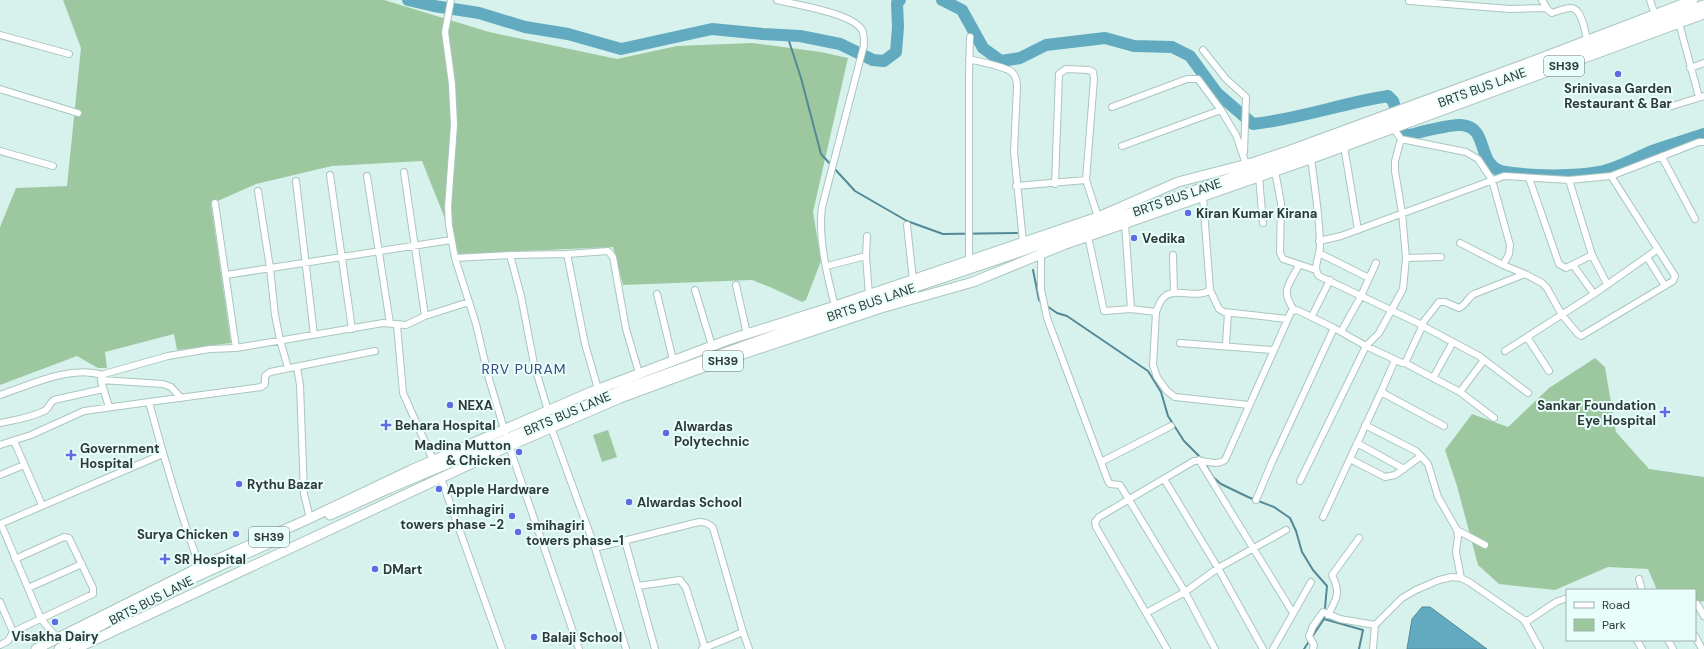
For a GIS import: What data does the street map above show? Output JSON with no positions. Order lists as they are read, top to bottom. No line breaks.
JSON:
{"streets":{"main road":["SH39","BRTS BUS LANE"]},"crossings":[["SH39","BRTS BUS LANE"]],"districts":["RRV PURAM"],"places":{"other":["Srinivasa Garden Restaurant & Bar","Kiran Kumar Kirana","Vedika","NEXA","Alwardas Polytechnic","Madina Mutton & Chicken","Rythu Bazar","Apple Hardware","Alwardas School","simhagiri towers phase -2","smihagiri towers phase-1","Surya Chicken","DMart","Visakha Dairy","Balaji School"],"health":["Sankar Foundation Eye Hospital","Behara Hospital","Government Hospital","SR Hospital"]},"legend":["Road","Park"]}
